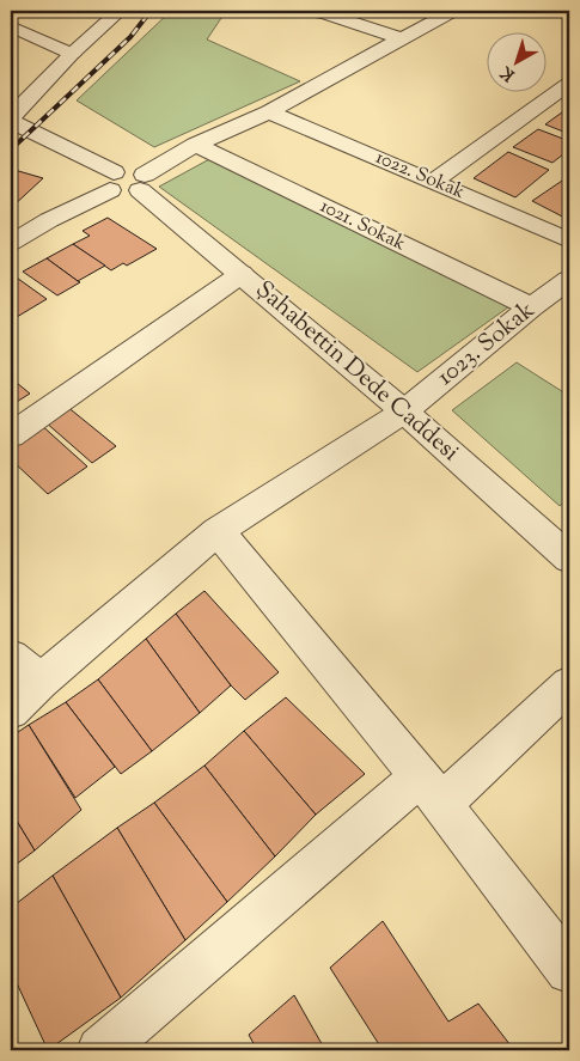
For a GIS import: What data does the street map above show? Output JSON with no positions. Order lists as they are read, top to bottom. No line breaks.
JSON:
{"streets":{"street":["1022. Sokak","1021. Sokak","1023. Sokak","Şahabettin Dede Caddesi"]},"crossings":[["1021. Sokak","1023. Sokak"],["1023. Sokak","Şahabettin Dede Caddesi"]],"north":"bottom left"}
